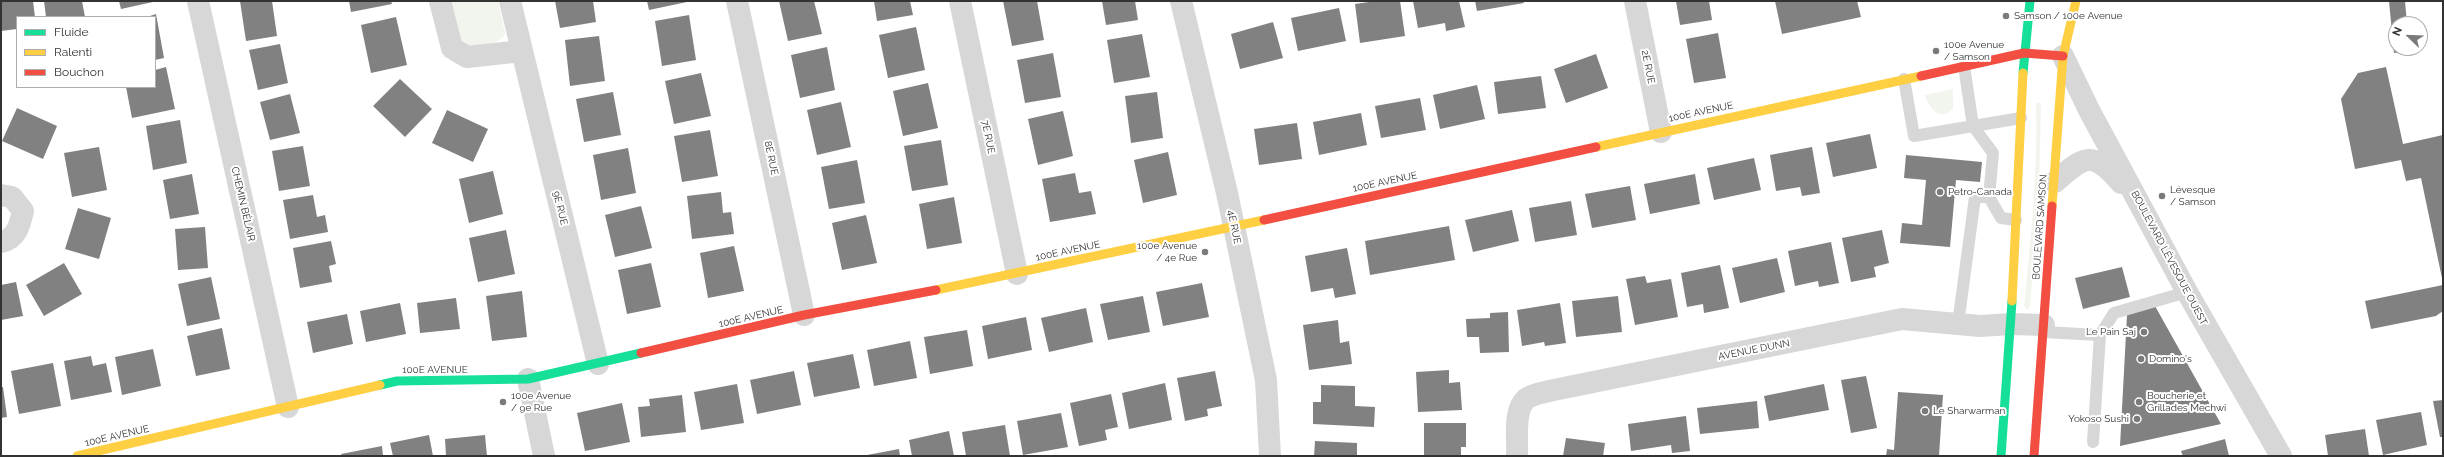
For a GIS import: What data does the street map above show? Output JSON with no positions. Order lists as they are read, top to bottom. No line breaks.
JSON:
{"streets":{"street":["2E RUE","100E AVENUE","7E RUE","8E RUE","CHEMIN BÉLAIR","9E RUE","4E RUE","BOULEVARD SAMSON","BOULEVARD LÉVESQUE OUEST","AVENUE DUNN"]},"crossings":[["2E RUE","100E AVENUE"],["100E AVENUE","7E RUE"],["100E AVENUE","8E RUE"],["100E AVENUE","CHEMIN BÉLAIR"],["100E AVENUE","9E RUE"],["100E AVENUE","4E RUE"],["100E AVENUE","BOULEVARD SAMSON"],["100E AVENUE","BOULEVARD LÉVESQUE OUEST"],["BOULEVARD SAMSON","BOULEVARD LÉVESQUE OUEST"],["BOULEVARD SAMSON","AVENUE DUNN"]],"places":["Samson / 100e Avenue","100e Avenue / Samson","Petro-Canada","Lévesque / Samson","100e Avenue / 4e Rue","Le Pain Saj","Domino's","100e Avenue / 9e Rue","Boucherie et Grillades Mechwi","Le Sharwarman","Yokoso Sushi"],"legend":["Fluide","Ralenti","Bouchon"],"north":"top left"}
